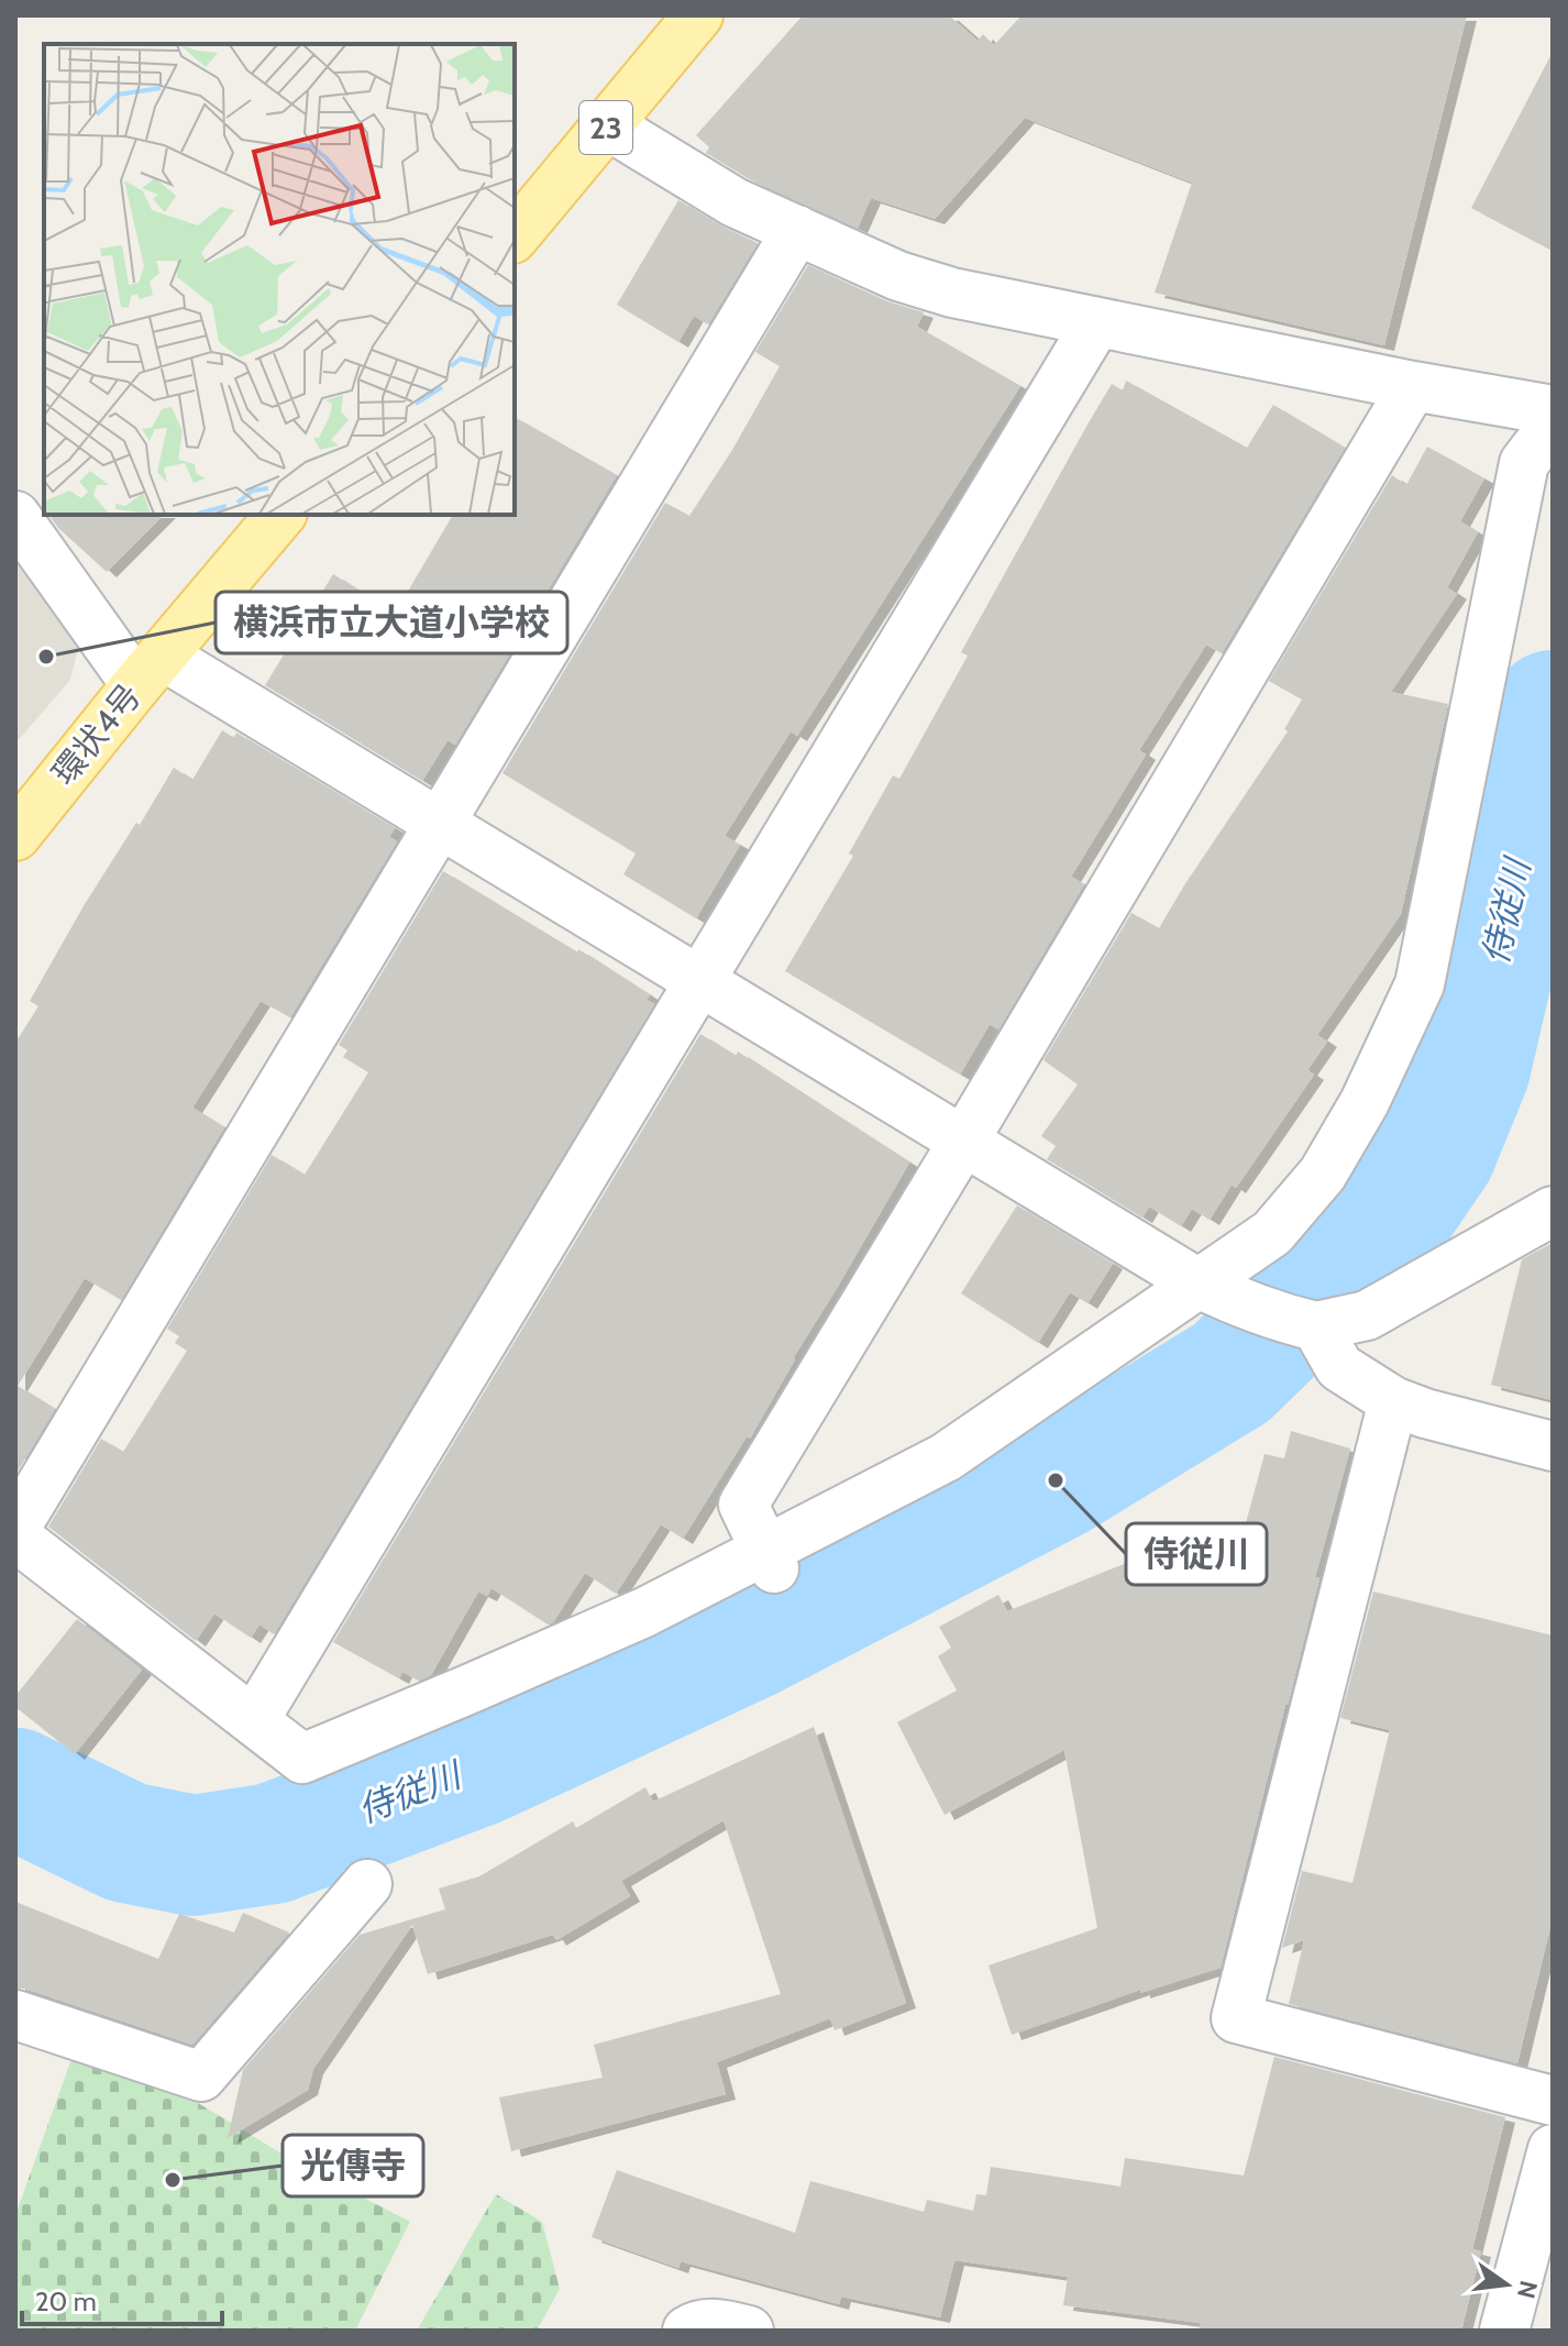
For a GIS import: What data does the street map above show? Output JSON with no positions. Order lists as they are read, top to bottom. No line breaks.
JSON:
{"streets":{"main road":["23","環状4号"]},"water":["侍従川"],"places":["横浜市立大道小学校","侍従川","光傳寺"],"scale_bar":"20 m","north":"right"}
